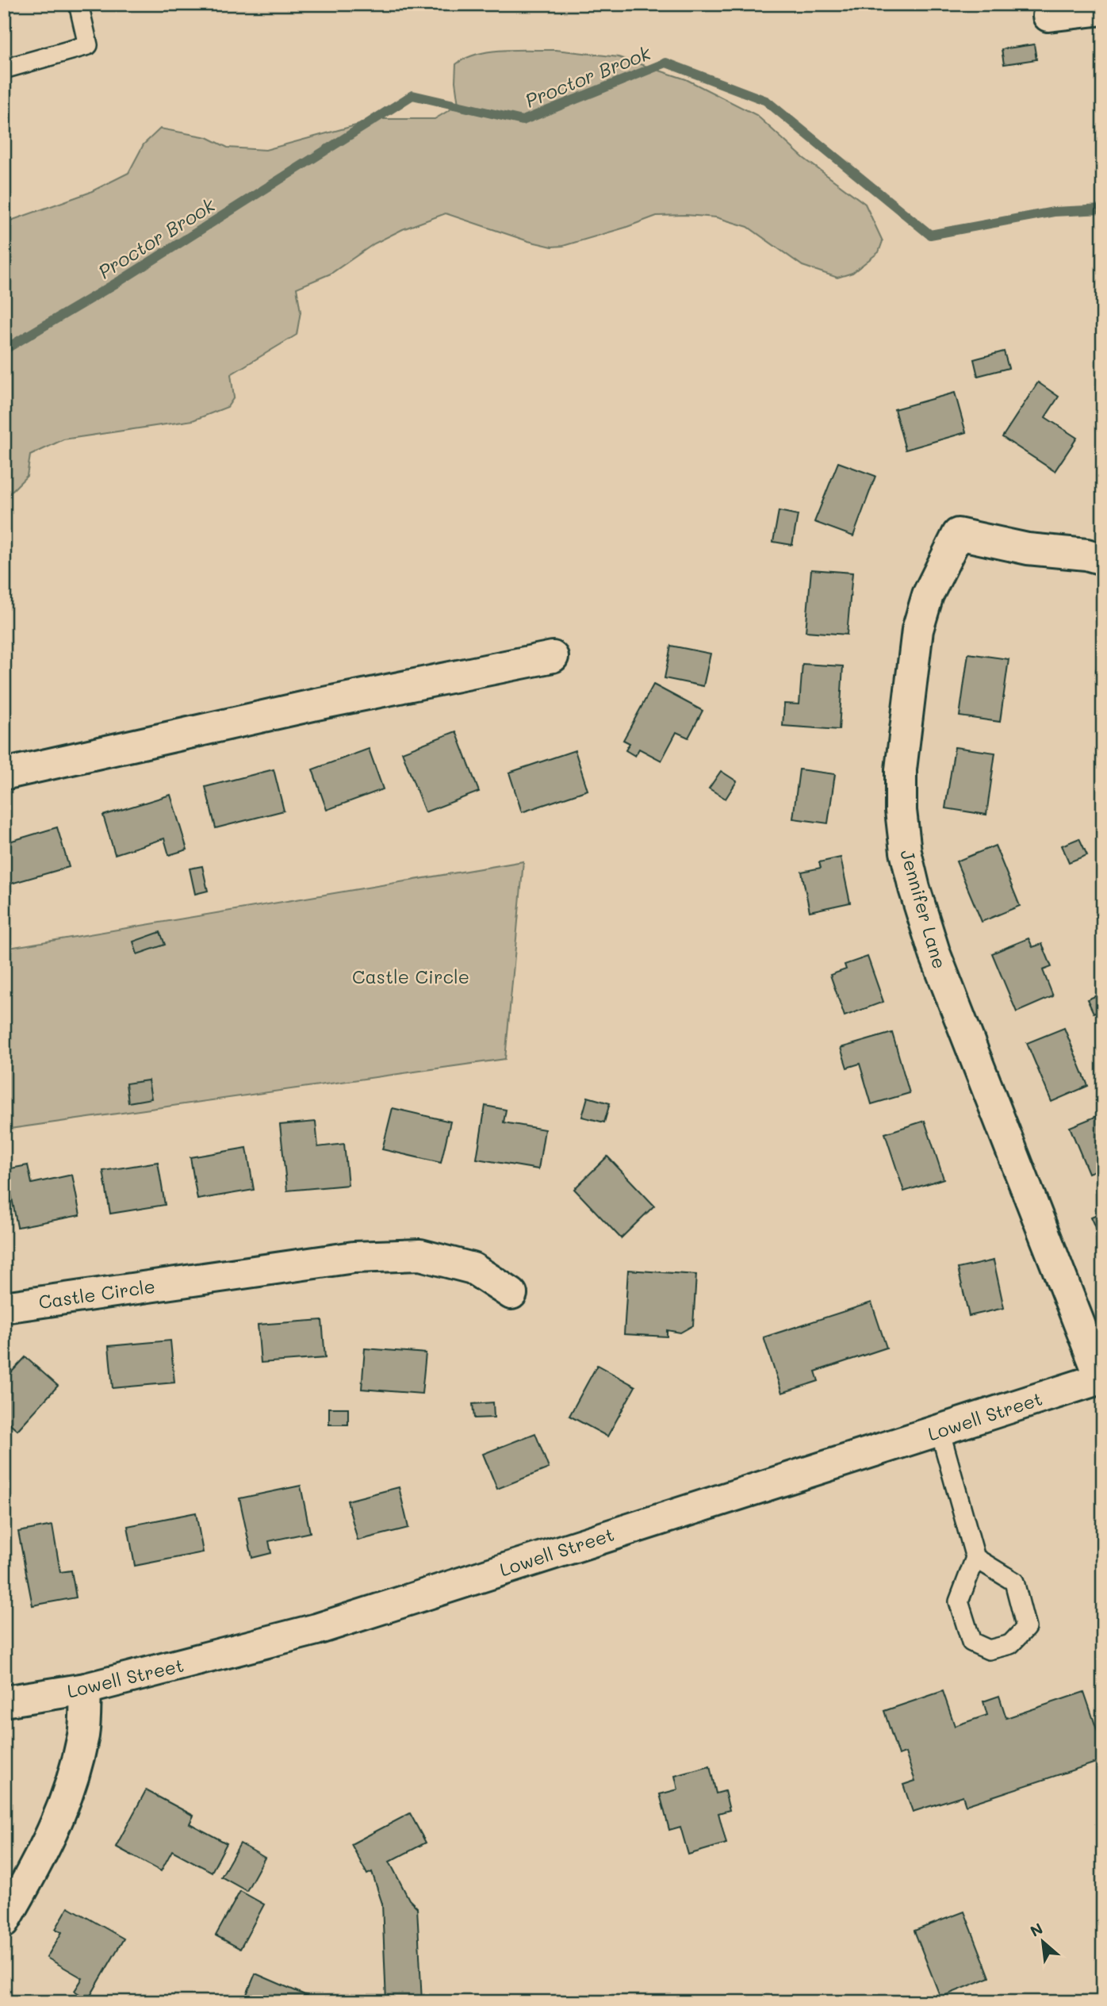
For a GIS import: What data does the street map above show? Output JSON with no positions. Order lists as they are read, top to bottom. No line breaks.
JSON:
{"streets":{"street":["Jennifer Lane","Castle Circle","Lowell Street"]},"crossings":[["Jennifer Lane","Lowell Street"]],"water":["Proctor Brook"],"parks":["Castle Circle"],"north":"top left"}
